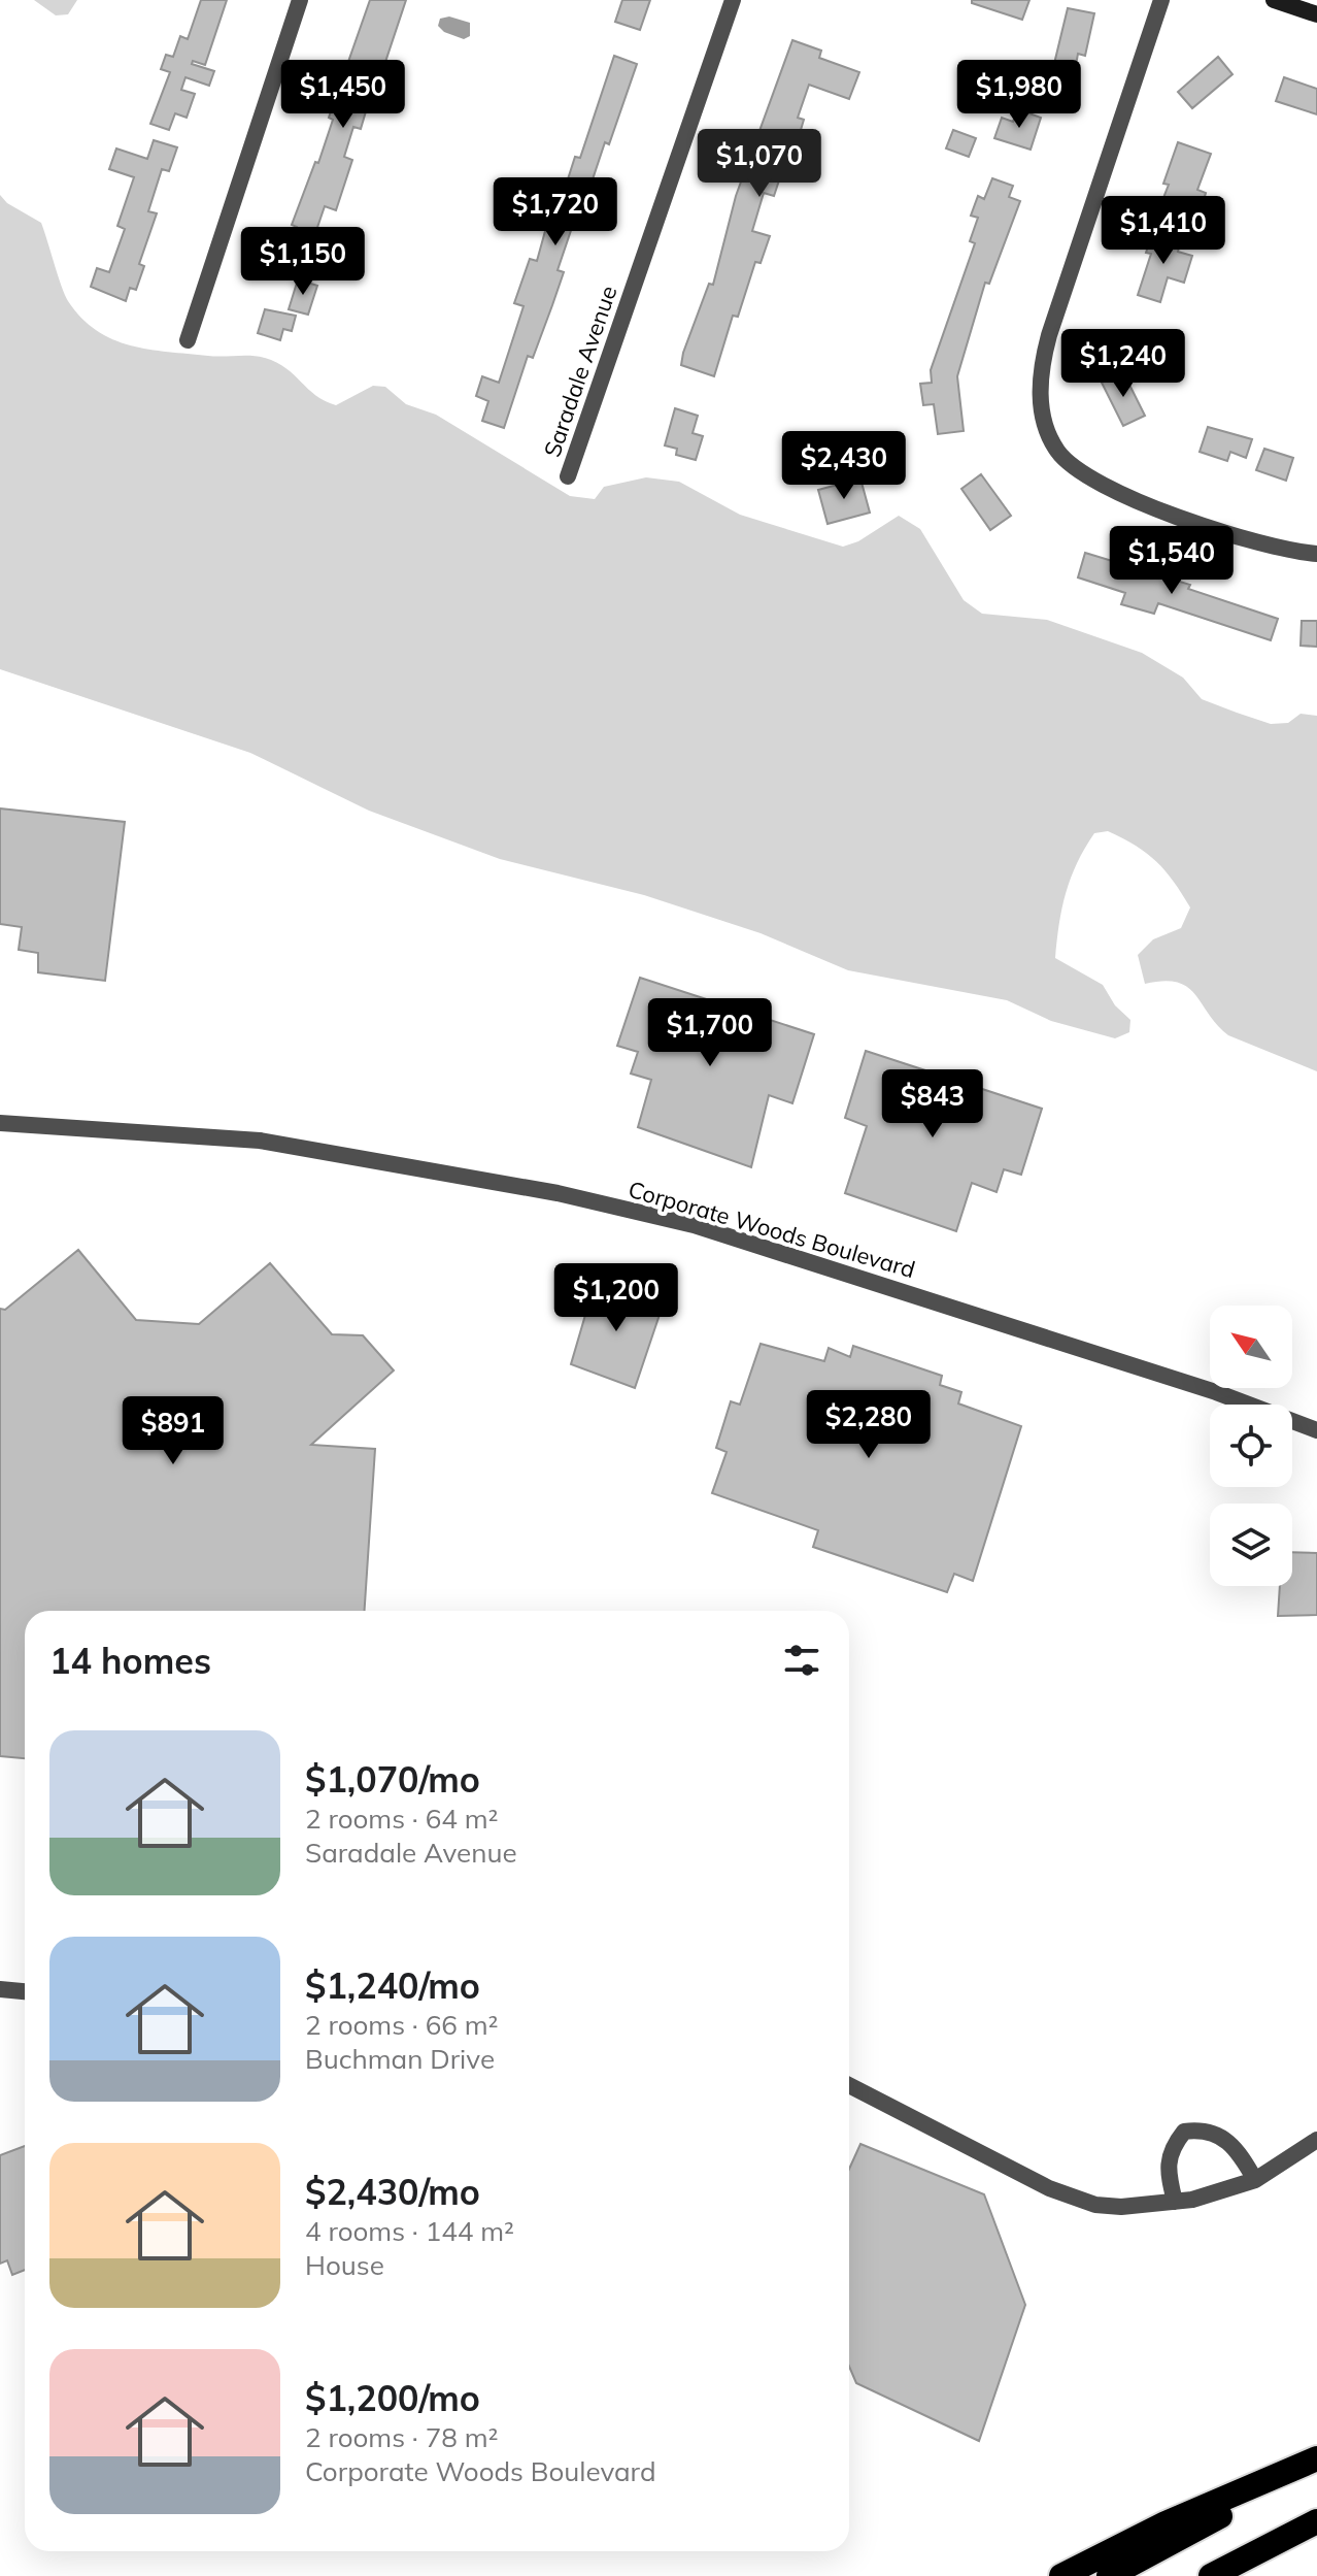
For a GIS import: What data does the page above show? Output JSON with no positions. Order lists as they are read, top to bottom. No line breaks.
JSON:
{"streets":{"street":["Saradale Avenue","Corporate Woods Boulevard"]},"north":"top left","page":{"price":["$1,450","$1,980","$1,070","$1,720","$1,410","$1,150","$1,240","$2,430","$1,540","$1,700","$843","$1,200","$2,280","$891"],"heading":"14 homes","list":[{"name":"$1,070/mo","note":"2 rooms · 64 m² · Saradale Avenue"},{"name":"$1,240/mo","note":"2 rooms · 66 m² · Buchman Drive"},{"name":"$2,430/mo","note":"4 rooms · 144 m² · House"},{"name":"$1,200/mo","note":"2 rooms · 78 m² · Corporate Woods Boulevard"}]}}
